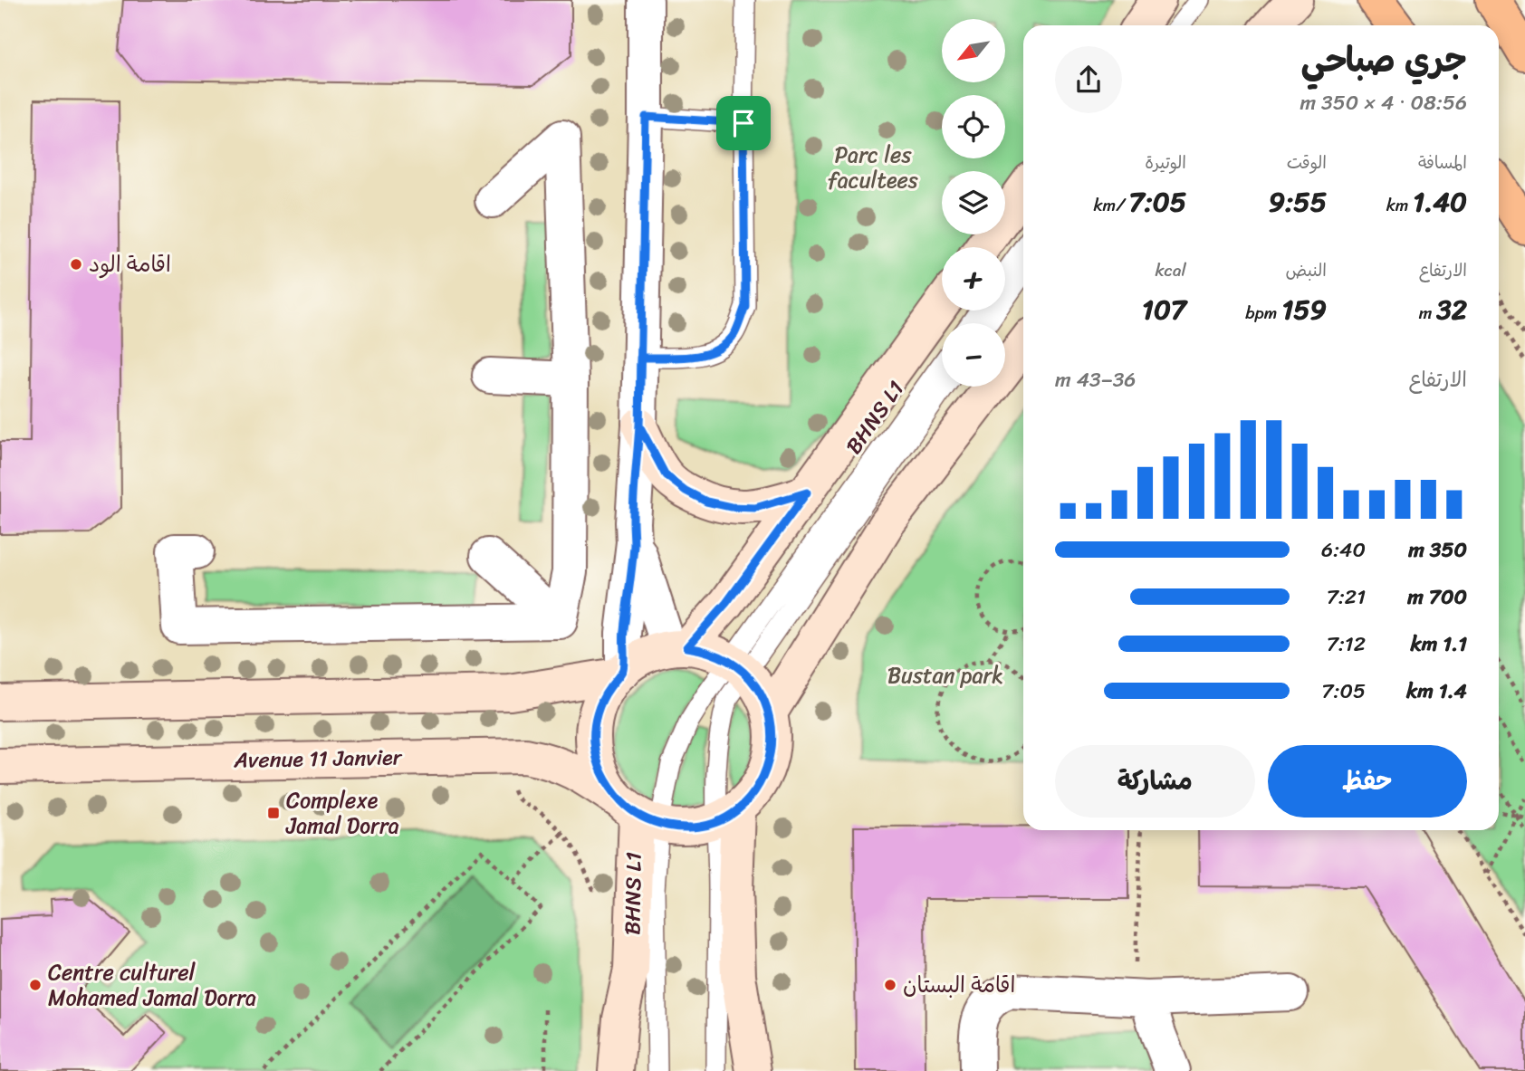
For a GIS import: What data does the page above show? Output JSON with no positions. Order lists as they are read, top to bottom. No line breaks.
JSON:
{"streets":{"main road":["Avenue 11 Janvier"],"lane":["BHNS L1"]},"crossings":[["BHNS L1","Avenue 11 Janvier"]],"parks":["Parc les facultees","Bustan park"],"places":{"other":["اقامة الود","Centre culturel Mohamed Jamal Dorra","اقامة البستان"],"transit":["Complexe Jamal Dorra"]},"north":"bottom left","page":{"map_buttons":["+","−"],"heading":["جري صباحي","08:56 · 4 × 350 m"],"stats":[["المسافة","1.40 km"],["الوقت","9:55"],["الوتيرة","7:05 /km"],["الارتفاع","32 m"],["النبض","159 bpm"],["kcal","107"]],"chart":["الارتفاع","36–43 m"],"list":[{"name":"350 m","note":"6:40"},{"name":"700 m","note":"7:21"},{"name":"1.1 km","note":"7:12"},{"name":"1.4 km","note":"7:05"}],"buttons":["حفظ","مشاركة"]}}
